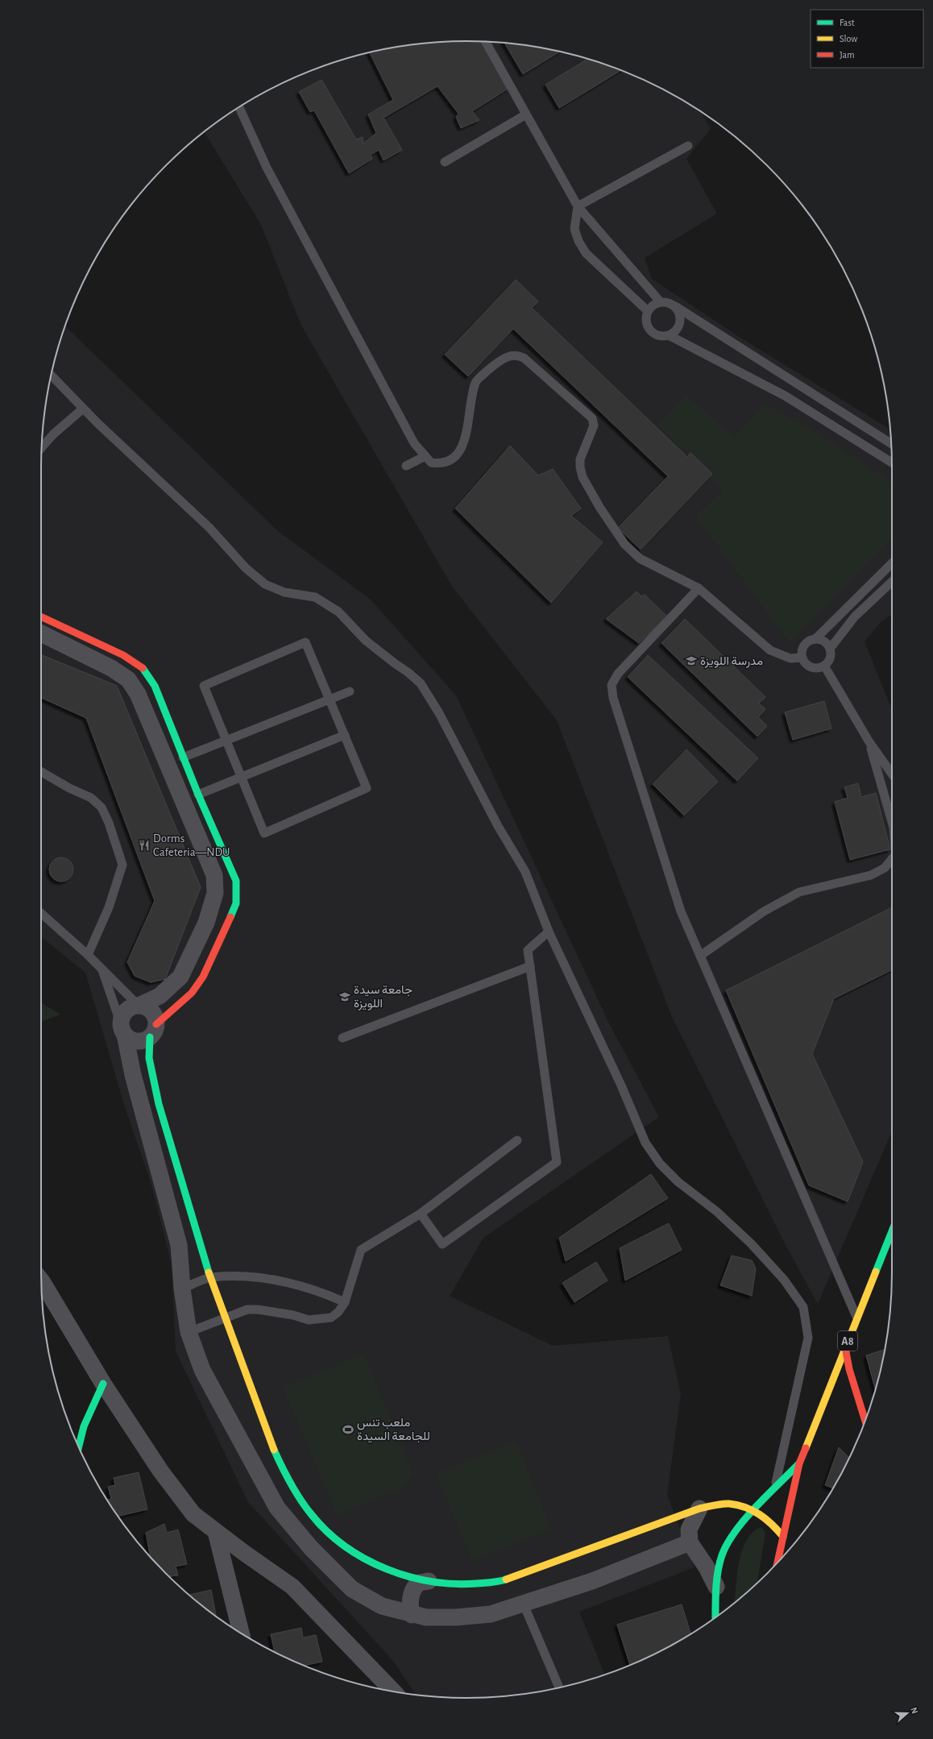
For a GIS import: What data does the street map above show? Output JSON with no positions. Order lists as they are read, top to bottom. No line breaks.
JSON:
{"streets":{"main road":["A8"]},"places":{"school or university":["مدرسة اللويزة","جامعة سيدة اللويزة"],"restaurant":["Dorms Cafeteria—NDU"],"sports":["ملعب تنس للجامعة السيدة"]},"legend":["Fast","Slow","Jam"],"north":"right"}
